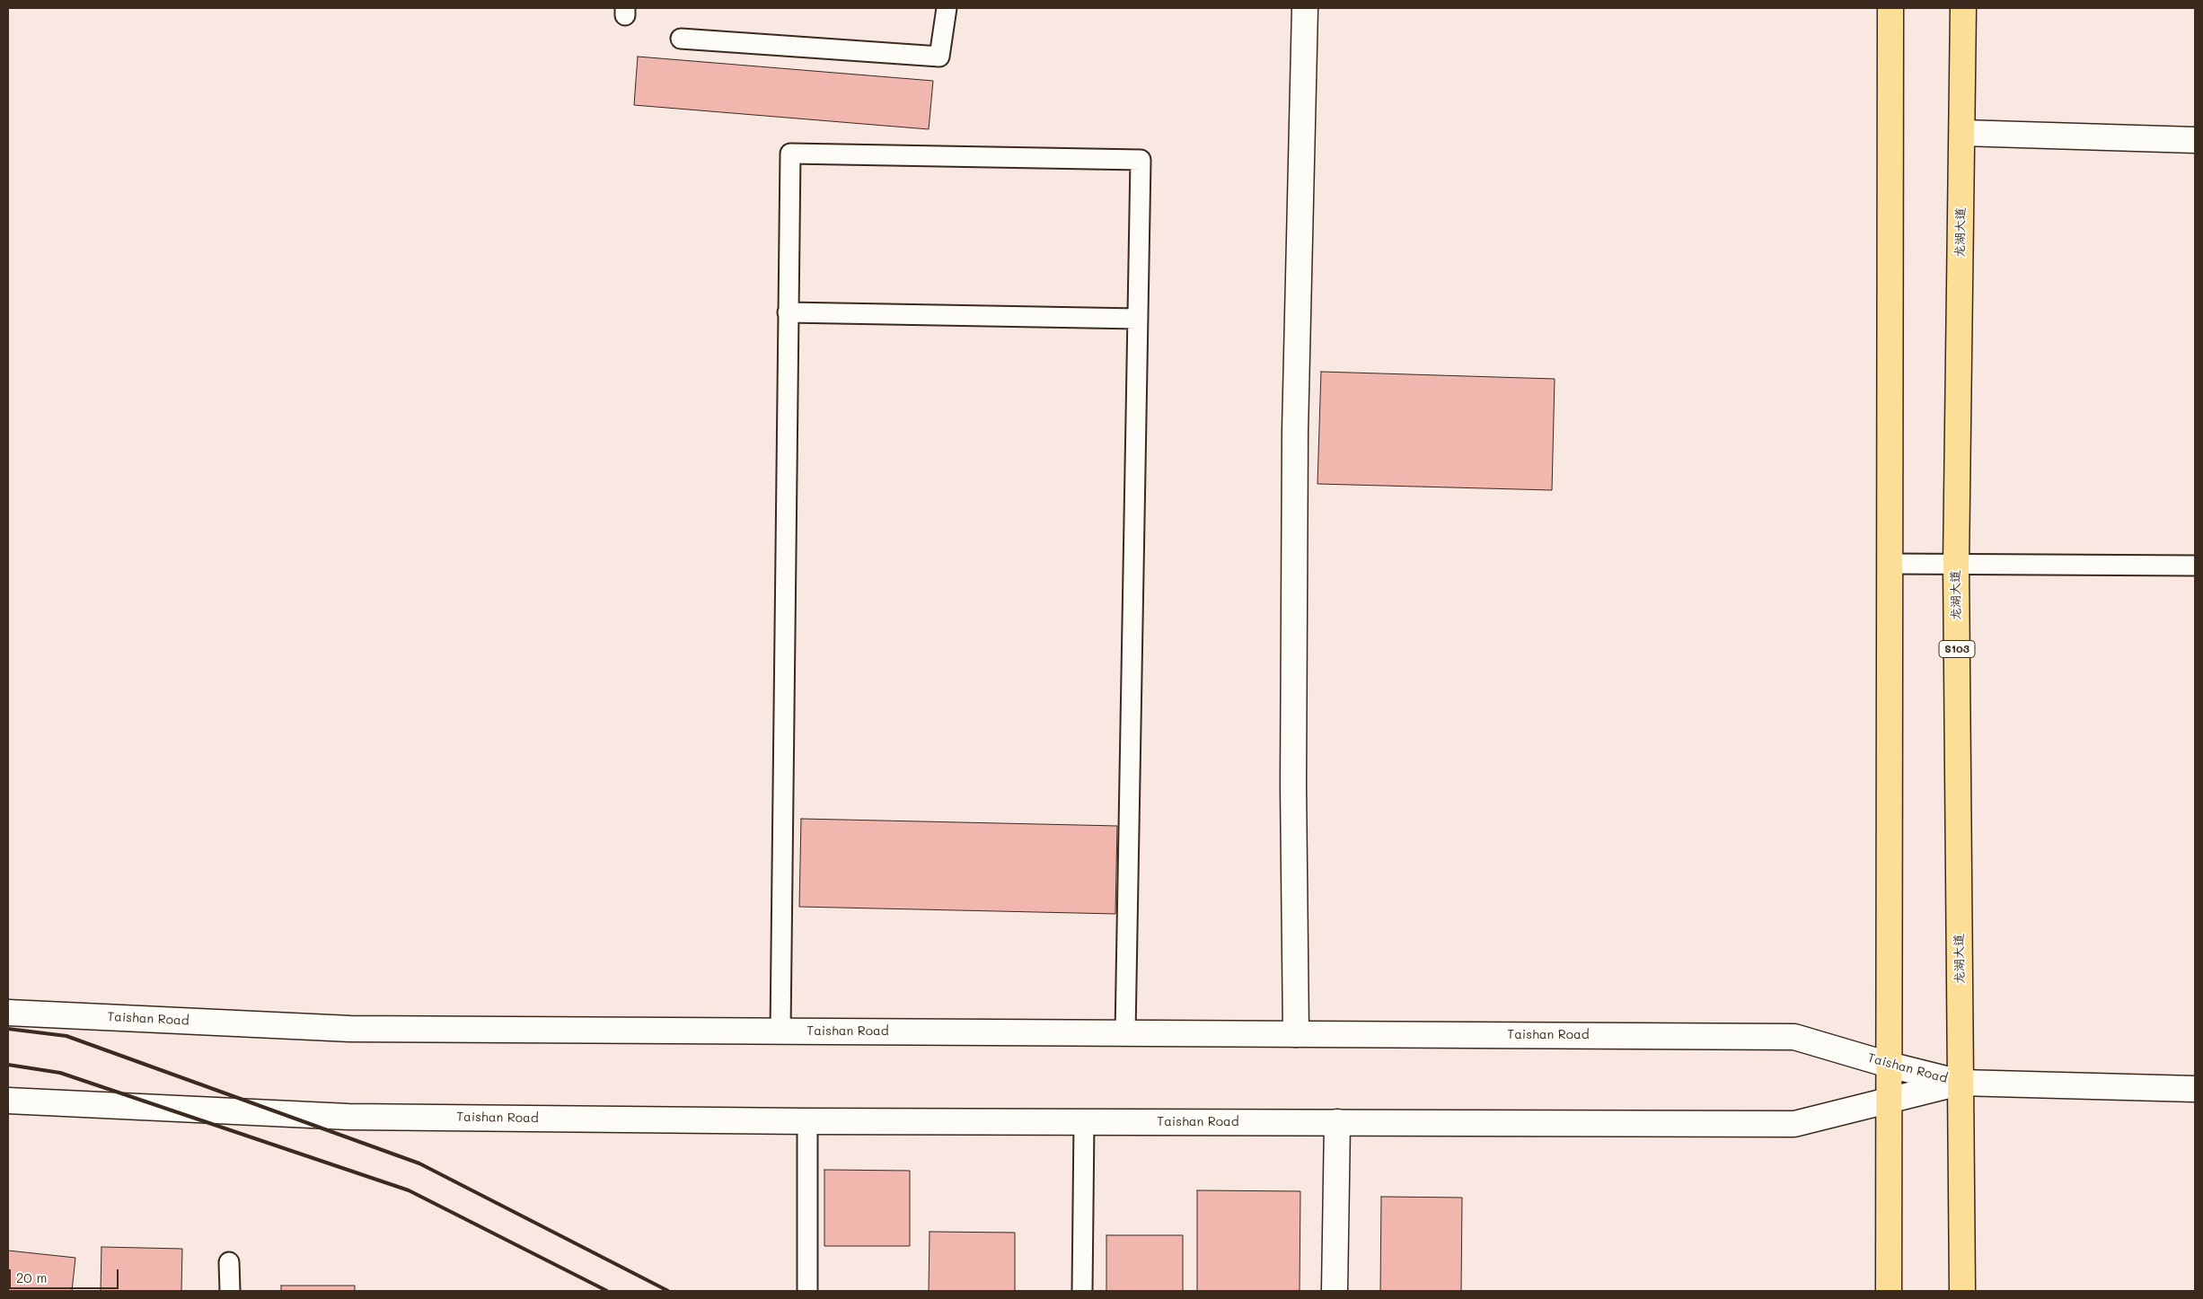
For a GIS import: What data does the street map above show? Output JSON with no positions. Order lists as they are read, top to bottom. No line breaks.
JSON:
{"streets":{"highway":["龙湖大道","S103"],"street":["Taishan Road"]},"crossings":[["龙湖大道","Taishan Road"]],"scale_bar":"20 m"}
